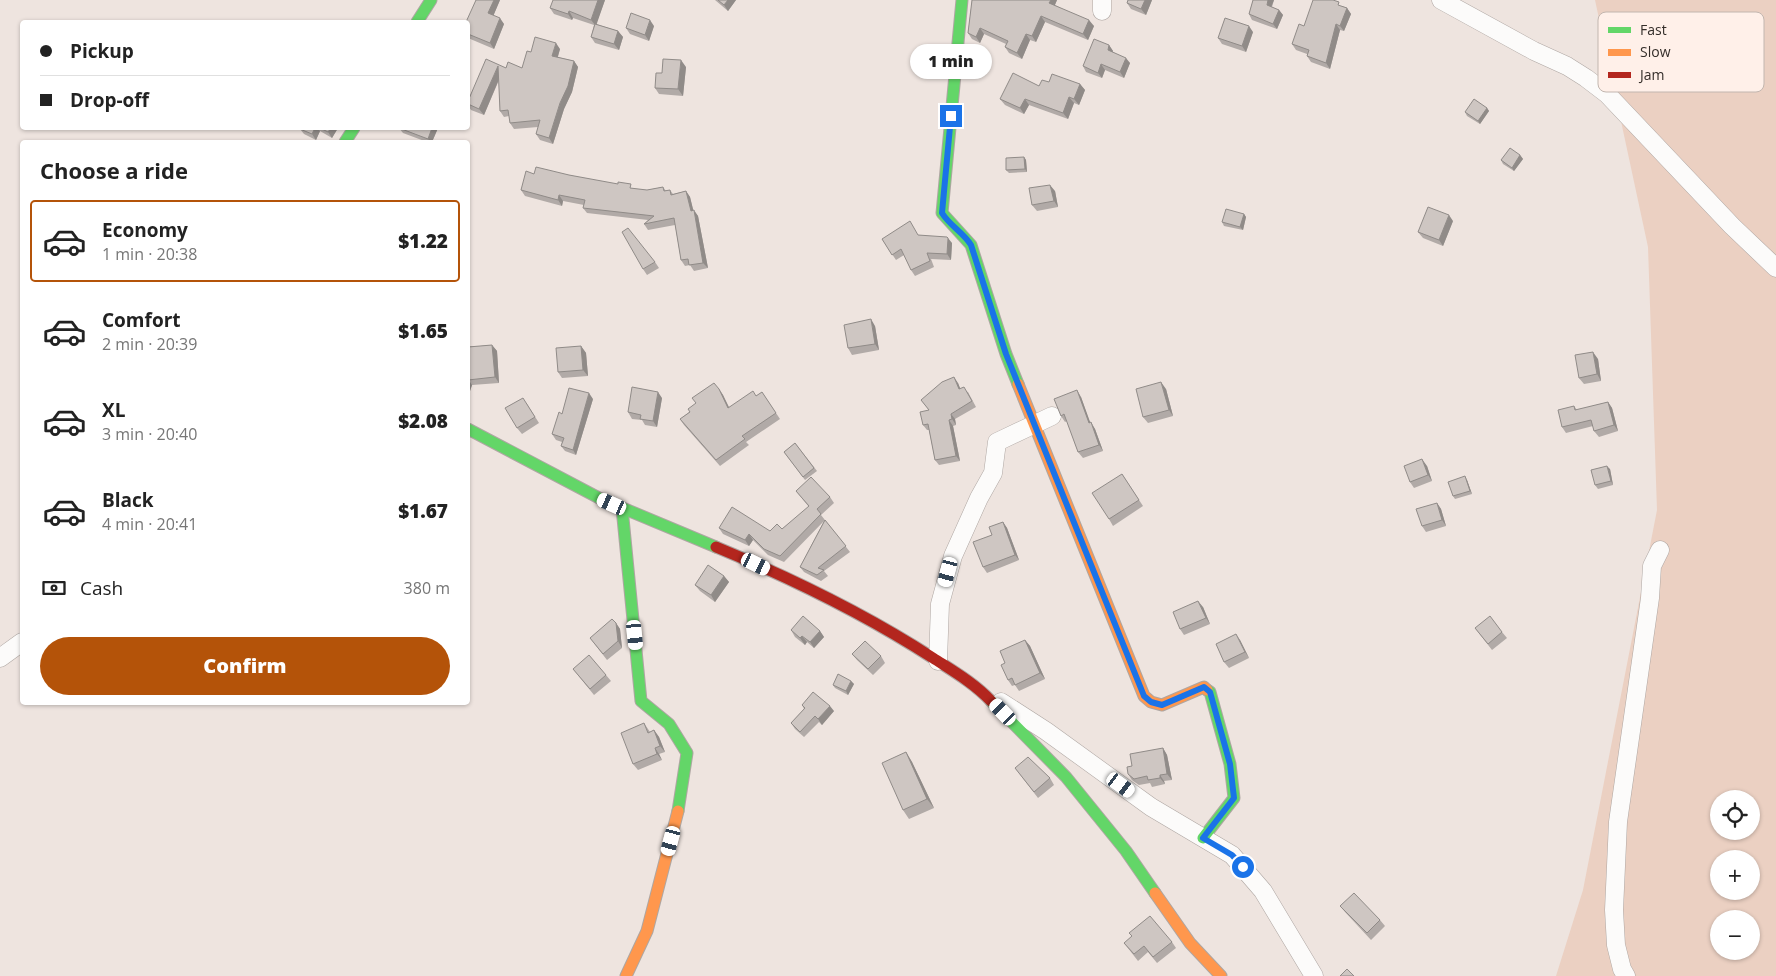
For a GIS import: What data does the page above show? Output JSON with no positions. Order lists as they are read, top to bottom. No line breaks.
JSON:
{"legend":["Fast","Slow","Jam"],"page":{"banner":["Pickup","Drop-off"],"bubble":"1 min","heading":"Choose a ride","list":[{"name":"Economy","note":"1 min · 20:38","value":"$1.22"},{"name":"Comfort","note":"2 min · 20:39","value":"$1.65"},{"name":"XL","note":"3 min · 20:40","value":"$2.08"},{"name":"Black","note":"4 min · 20:41","value":"$1.67"}],"pay":["Cash","380 m"],"buttons":"Confirm","map_buttons":["+","−"]}}
